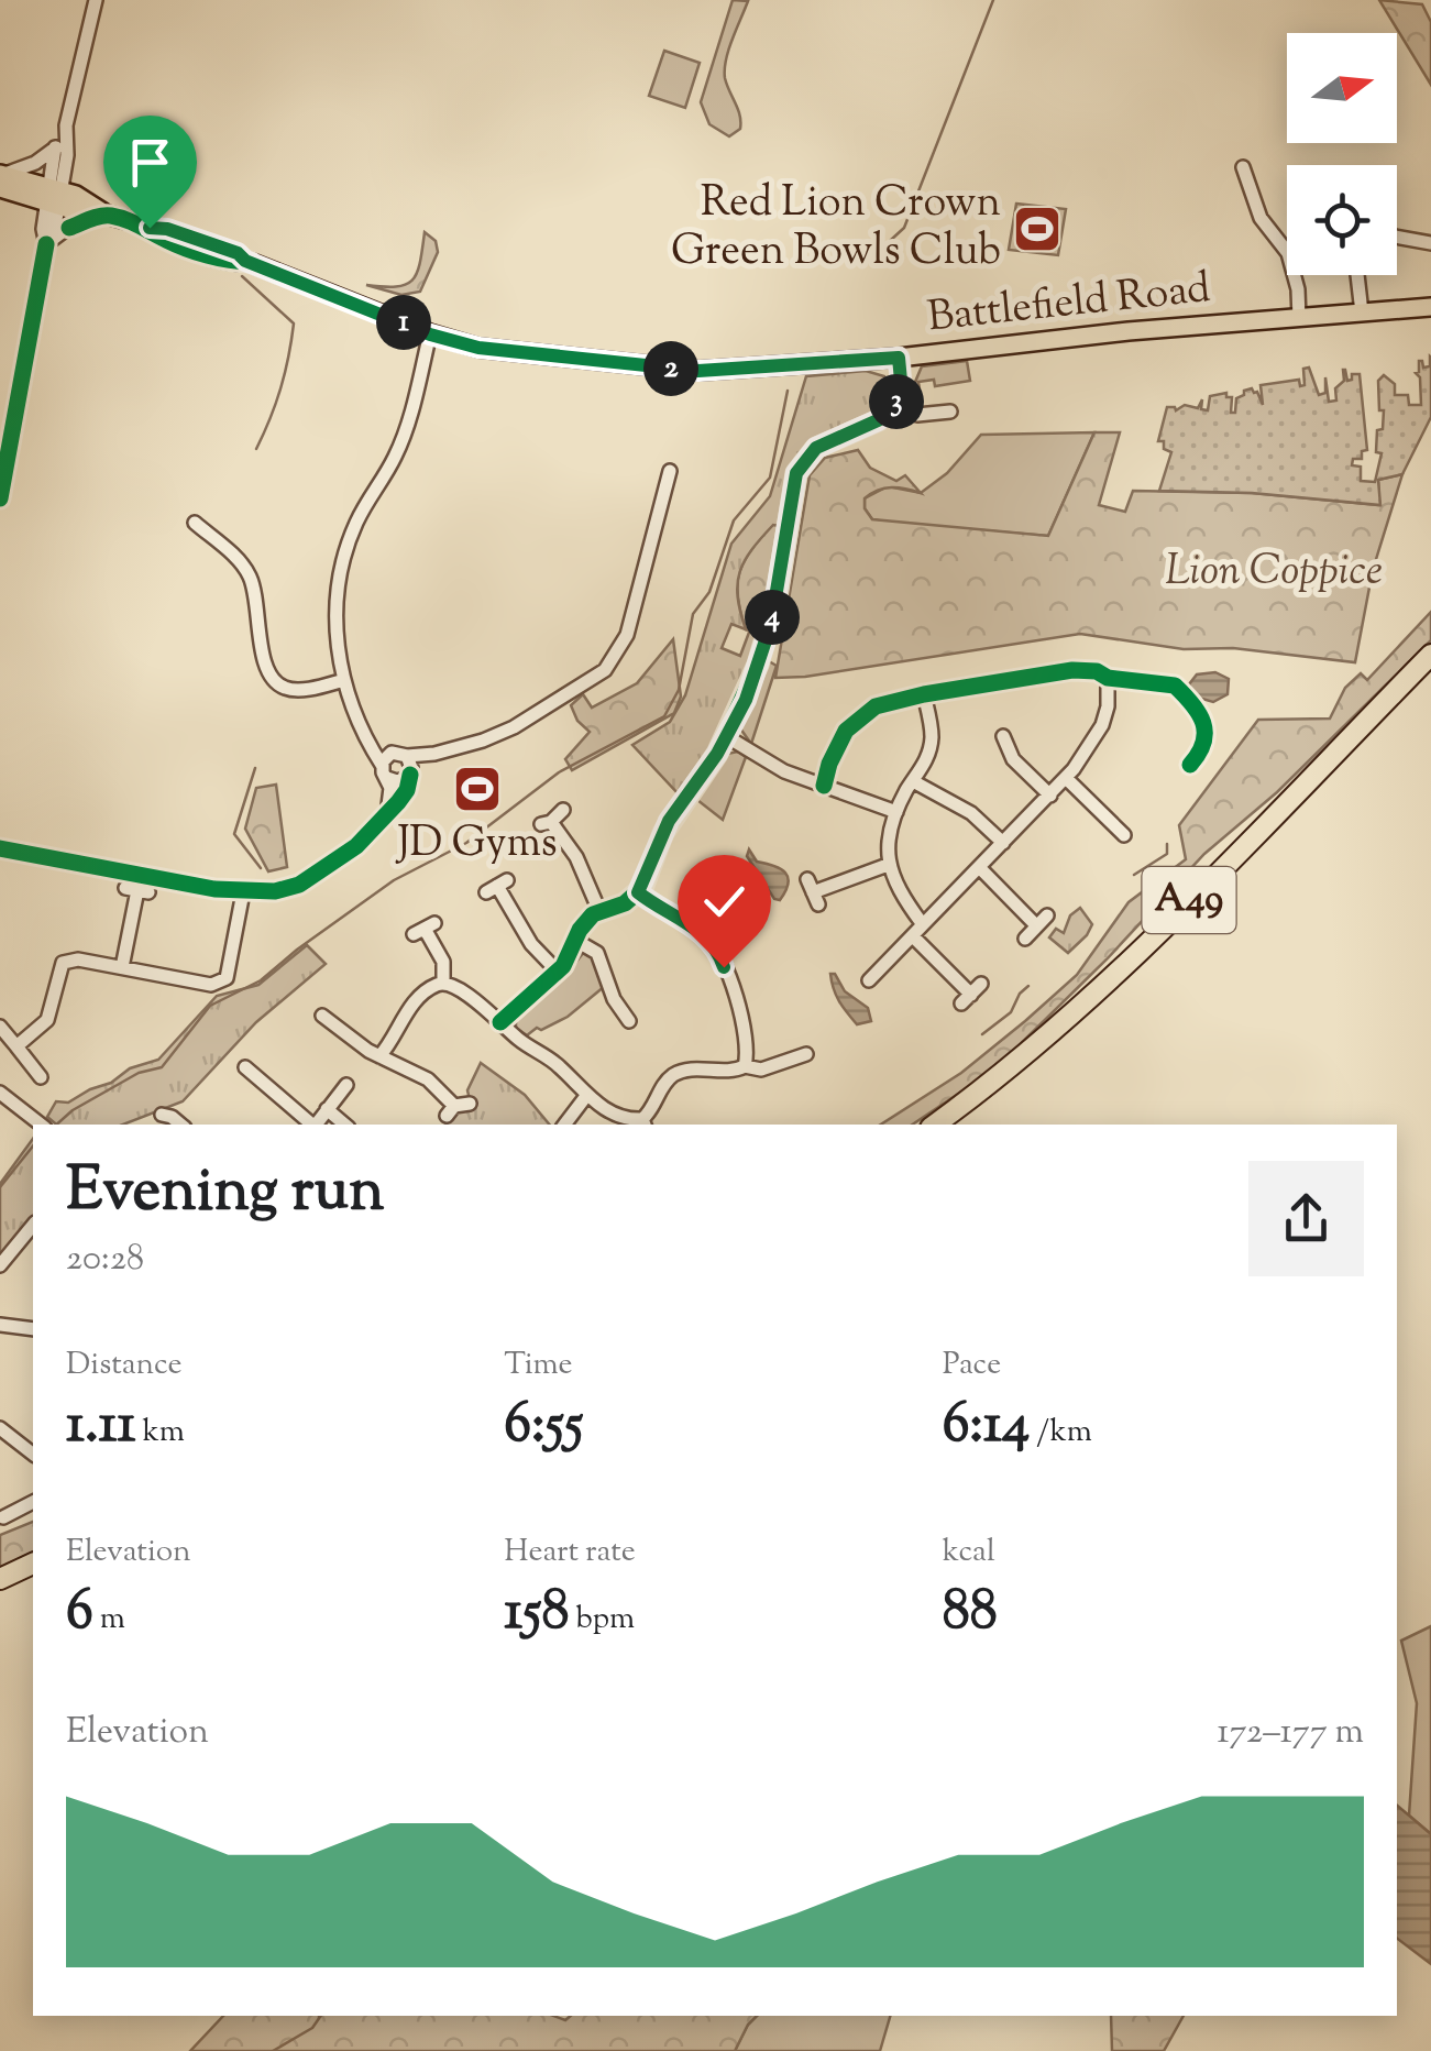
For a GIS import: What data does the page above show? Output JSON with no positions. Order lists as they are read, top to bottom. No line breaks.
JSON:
{"streets":{"highway":["A49"],"main road":["Battlefield Road"]},"parks":["Lion Coppice"],"places":{"sports":["Red Lion Crown Green Bowls Club","JD Gyms"]},"north":"right","page":{"pins":["1","2","3","4"],"heading":["Evening run","20:28"],"stats":[["Distance","1.11 km"],["Time","6:55"],["Pace","6:14 /km"],["Elevation","6 m"],["Heart rate","158 bpm"],["kcal","88"]],"chart":["Elevation","172–177 m"]}}
